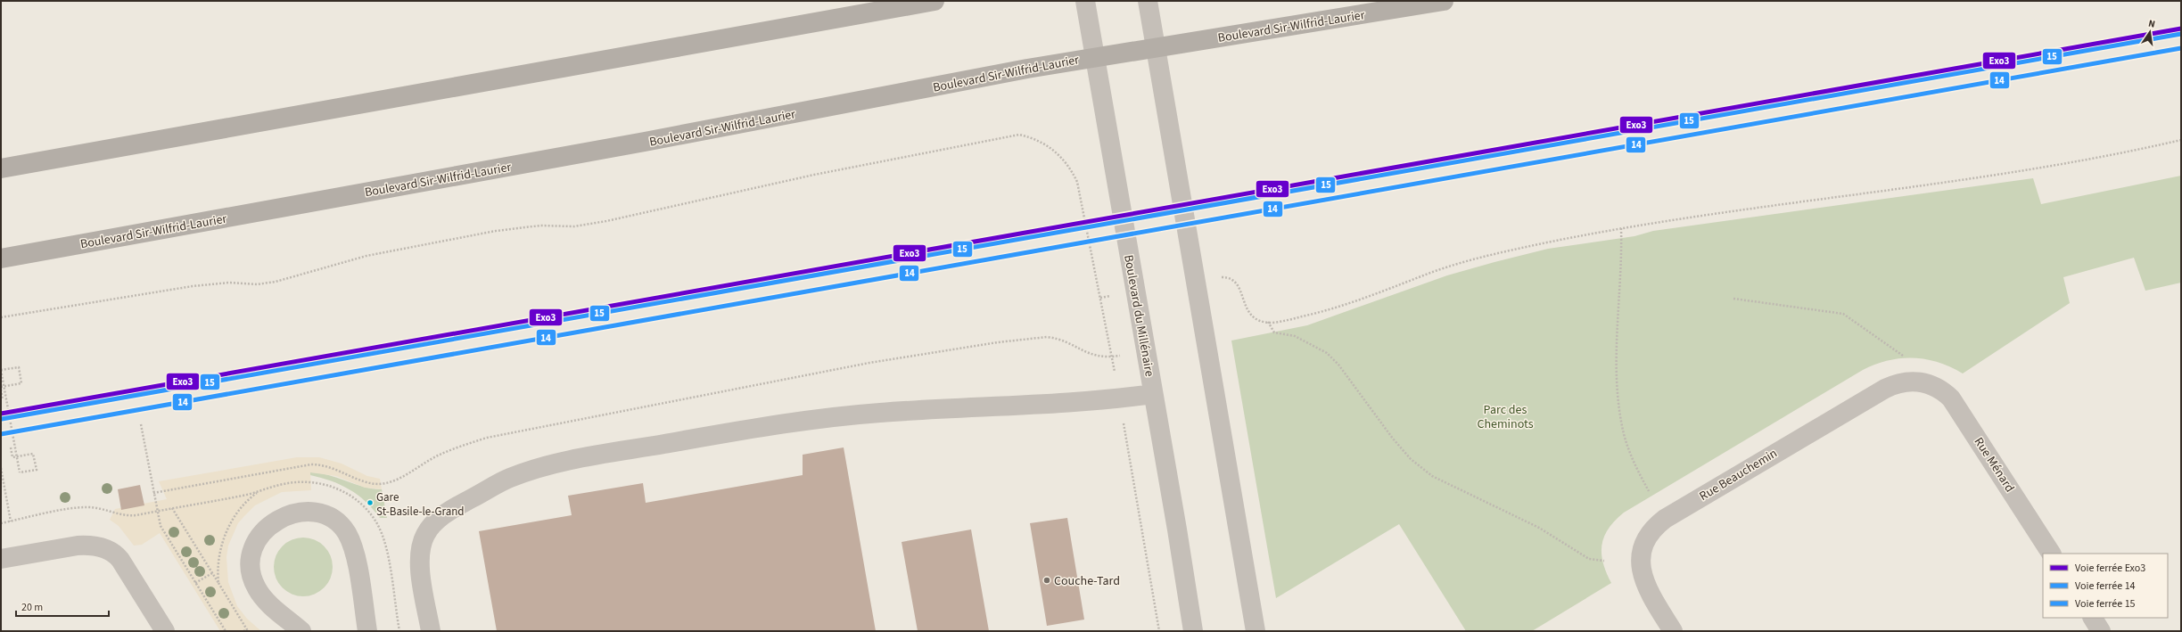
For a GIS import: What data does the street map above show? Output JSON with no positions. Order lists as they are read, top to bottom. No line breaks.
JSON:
{"streets":{"main road":["Boulevard Sir-Wilfrid-Laurier"],"street":["Boulevard du Millénaire","Rue Ménard","Rue Beauchemin"]},"crossings":[["Boulevard Sir-Wilfrid-Laurier","Boulevard du Millénaire"],["Rue Ménard","Rue Beauchemin"]],"parks":["Parc des Cheminots"],"places":["Gare St-Basile-le-Grand","Couche-Tard"],"lines":["rail line Exo3","rail line 15","rail line 14"],"legend":["Voie ferrée Exo3","Voie ferrée 14","Voie ferrée 15"],"scale_bar":"20 m","north":"top"}
